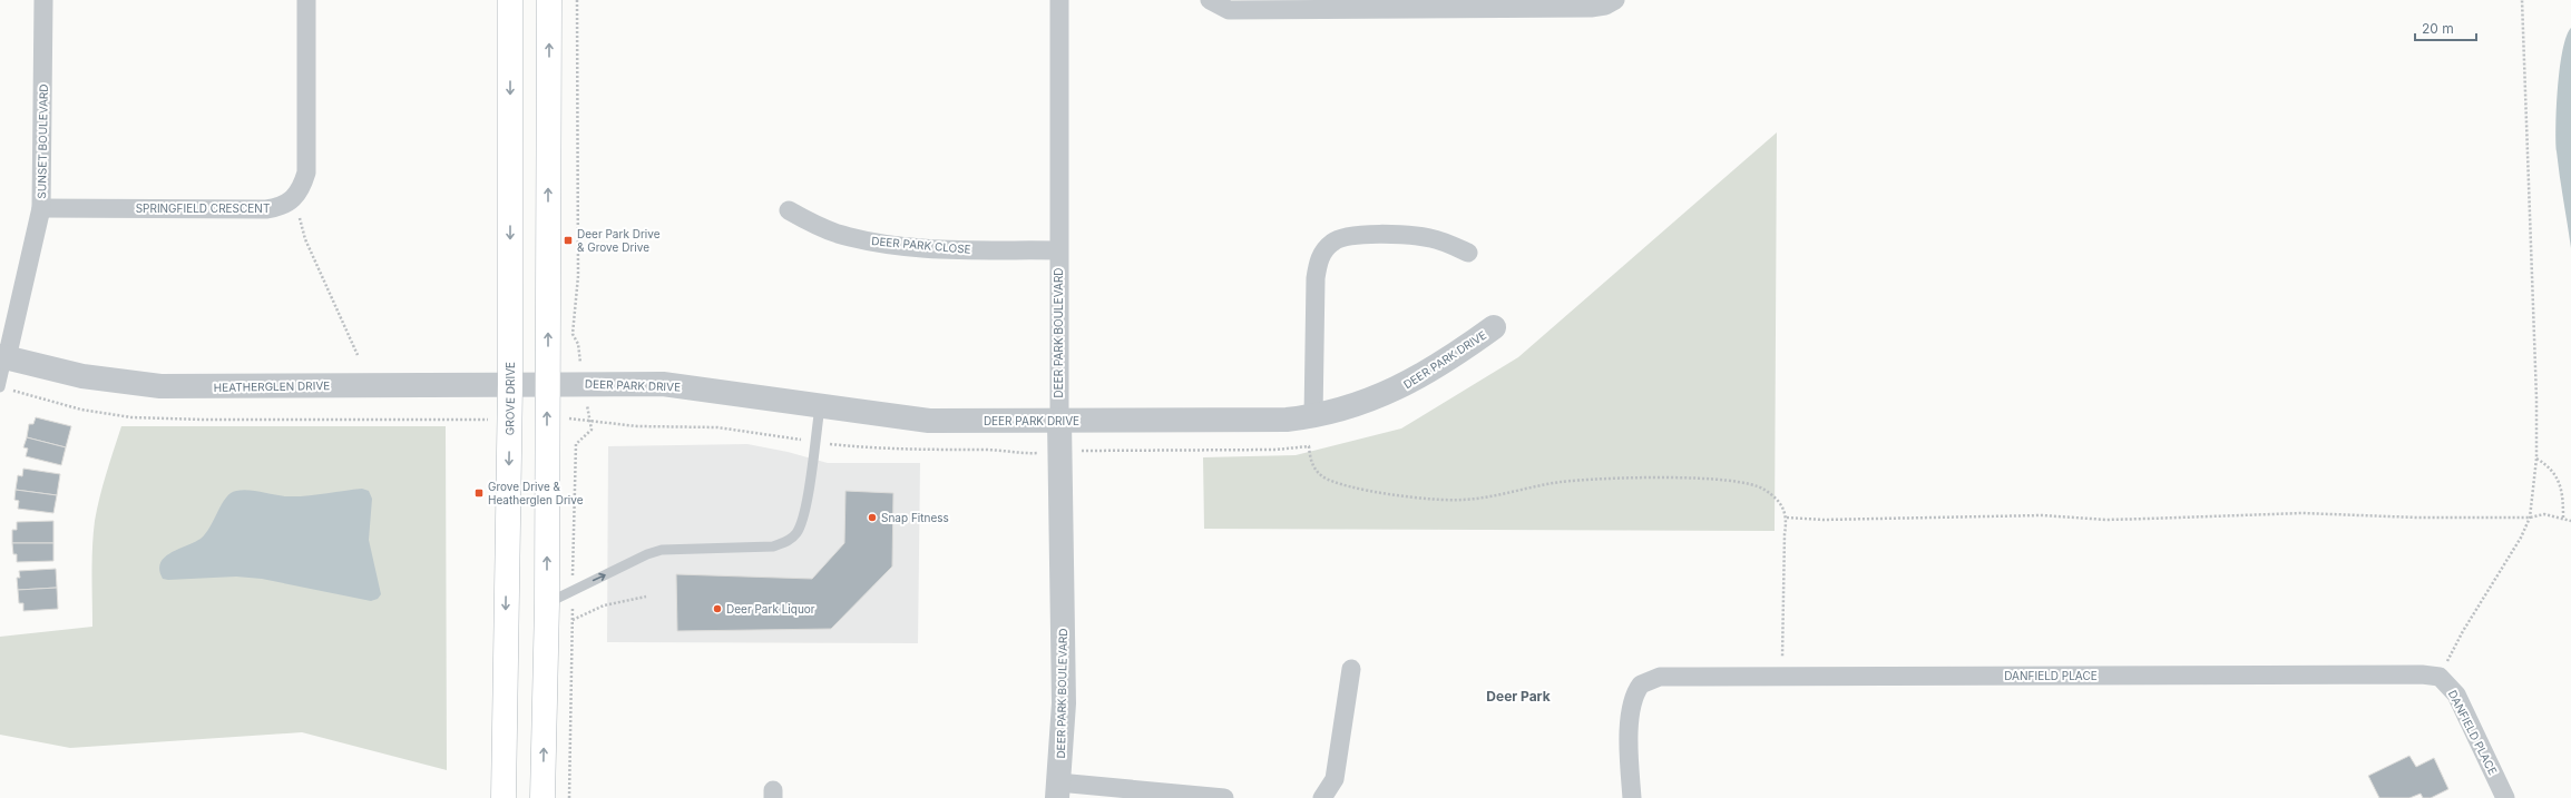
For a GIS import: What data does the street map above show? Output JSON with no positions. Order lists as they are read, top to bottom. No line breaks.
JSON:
{"streets":{"main road":["GROVE DRIVE"],"street":["SUNSET BOULEVARD","SPRINGFIELD CRESCENT","DEER PARK CLOSE","DEER PARK BOULEVARD","DEER PARK DRIVE","HEATHERGLEN DRIVE","DANFIELD PLACE"]},"crossings":[["SUNSET BOULEVARD","SPRINGFIELD CRESCENT"],["SUNSET BOULEVARD","HEATHERGLEN DRIVE"],["DEER PARK CLOSE","DEER PARK BOULEVARD"],["DEER PARK BOULEVARD","DEER PARK DRIVE"],["DEER PARK DRIVE","HEATHERGLEN DRIVE"],["HEATHERGLEN DRIVE","GROVE DRIVE"]],"districts":["Deer Park"],"places":{"transit":["Deer Park Drive & Grove Drive","Grove Drive & Heatherglen Drive"],"other":["Snap Fitness","Deer Park Liquor"]},"scale_bar":"20 m"}
